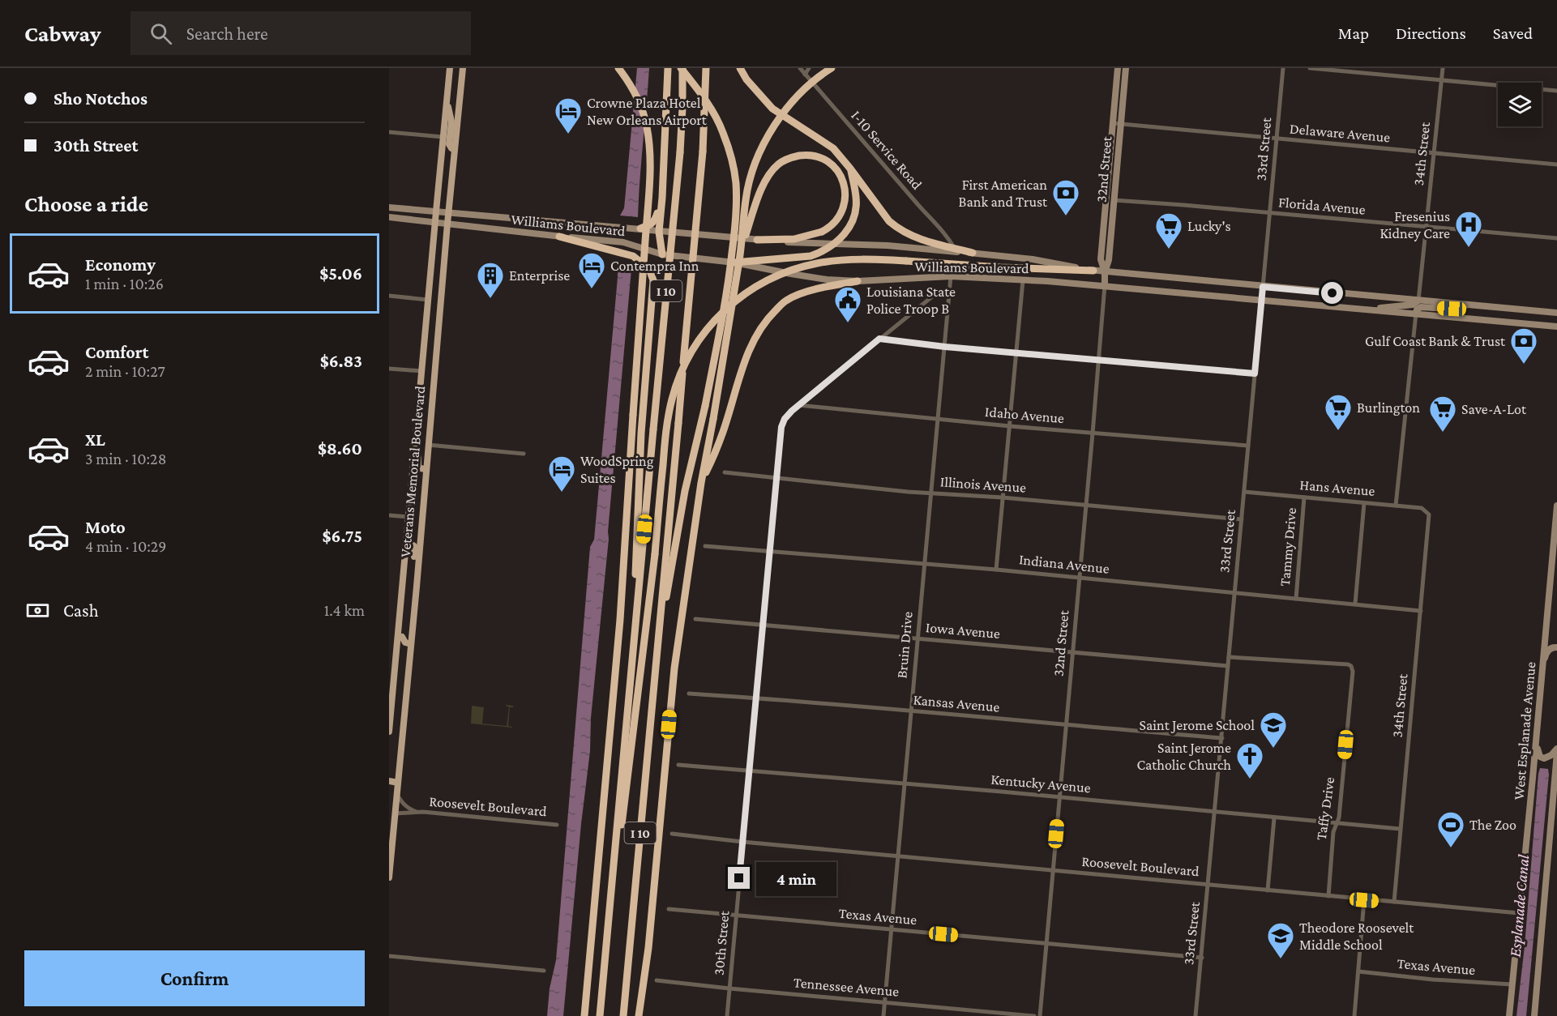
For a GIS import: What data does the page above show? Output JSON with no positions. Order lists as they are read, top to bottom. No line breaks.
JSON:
{"streets":{"highway":["I 10"],"main road":["32nd Street","Williams Boulevard","Veterans Memorial Boulevard","West Esplanade Avenue"],"street":["Delaware Avenue","33rd Street","I-10 Service Road","34th Street","Florida Avenue","Idaho Avenue","Illinois Avenue","Hans Avenue","Tammy Drive","Indiana Avenue","Iowa Avenue","Bruin Drive","Kansas Avenue","Kentucky Avenue","Roosevelt Boulevard","Taffy Drive","Texas Avenue","30th Street","Tennessee Avenue"]},"crossings":[["Delaware Avenue","33rd Street"],["Delaware Avenue","34th Street"],["Delaware Avenue","32nd Street"],["33rd Street","Florida Avenue"],["33rd Street","Williams Boulevard"],["33rd Street","Idaho Avenue"],["33rd Street","Illinois Avenue"],["33rd Street","Hans Avenue"],["33rd Street","Indiana Avenue"],["33rd Street","Iowa Avenue"],["33rd Street","Kansas Avenue"],["33rd Street","Kentucky Avenue"],["33rd Street","Roosevelt Boulevard"],["33rd Street","Taffy Drive"],["33rd Street","Texas Avenue"],["34th Street","Florida Avenue"],["34th Street","Williams Boulevard"],["34th Street","Hans Avenue"],["34th Street","Indiana Avenue"],["34th Street","Kentucky Avenue"],["34th Street","Roosevelt Boulevard"],["32nd Street","Florida Avenue"],["32nd Street","Williams Boulevard"],["32nd Street","Idaho Avenue"],["32nd Street","Illinois Avenue"],["32nd Street","Indiana Avenue"],["32nd Street","Iowa Avenue"],["32nd Street","Kansas Avenue"],["32nd Street","Kentucky Avenue"],["32nd Street","Roosevelt Boulevard"],["32nd Street","Texas Avenue"],["Williams Boulevard","Veterans Memorial Boulevard"],["Williams Boulevard","Bruin Drive"],["Idaho Avenue","Bruin Drive"],["Veterans Memorial Boulevard","Roosevelt Boulevard"],["Illinois Avenue","Bruin Drive"],["Hans Avenue","Tammy Drive"],["Tammy Drive","Indiana Avenue"],["Indiana Avenue","Bruin Drive"],["Indiana Avenue","30th Street"],["Iowa Avenue","Bruin Drive"],["Iowa Avenue","30th Street"],["Bruin Drive","Kansas Avenue"],["Bruin Drive","Kentucky Avenue"],["Bruin Drive","Roosevelt Boulevard"],["Bruin Drive","Texas Avenue"],["Bruin Drive","Tennessee Avenue"],["Kansas Avenue","30th Street"],["West Esplanade Avenue","Roosevelt Boulevard"],["West Esplanade Avenue","Texas Avenue"],["Kentucky Avenue","Taffy Drive"],["Kentucky Avenue","30th Street"],["Roosevelt Boulevard","Taffy Drive"],["Roosevelt Boulevard","30th Street"],["Texas Avenue","30th Street"],["30th Street","Tennessee Avenue"]],"water":["Esplanade Canal"],"places":{"hotel":["Crowne Plaza Hotel New Orleans Airport","Contempra Inn","WoodSpring Suites"],"bank":["First American Bank and Trust","Gulf Coast Bank & Trust"],"hospital":["Fresenius Kidney Care"],"supermarket":["Lucky's","Burlington","Save-A-Lot"],"building":["Enterprise"],"public building":["Louisiana State Police Troop B"],"school or university":["Saint Jerome School","Theodore Roosevelt Middle School"],"church":["Saint Jerome Catholic Church"],"sports":["The Zoo"]},"page":{"header":"Cabway","search":"Search here","nav":["Map","Directions","Saved"],"banner":["Sho Notchos","30th Street"],"heading":"Choose a ride","list":[{"name":"Economy","note":"1 min · 10:26","value":"$5.06"},{"name":"Comfort","note":"2 min · 10:27","value":"$6.83"},{"name":"XL","note":"3 min · 10:28","value":"$8.60"},{"name":"Moto","note":"4 min · 10:29","value":"$6.75"}],"pay":["Cash","1.4 km"],"bubble":"4 min","buttons":"Confirm"}}
